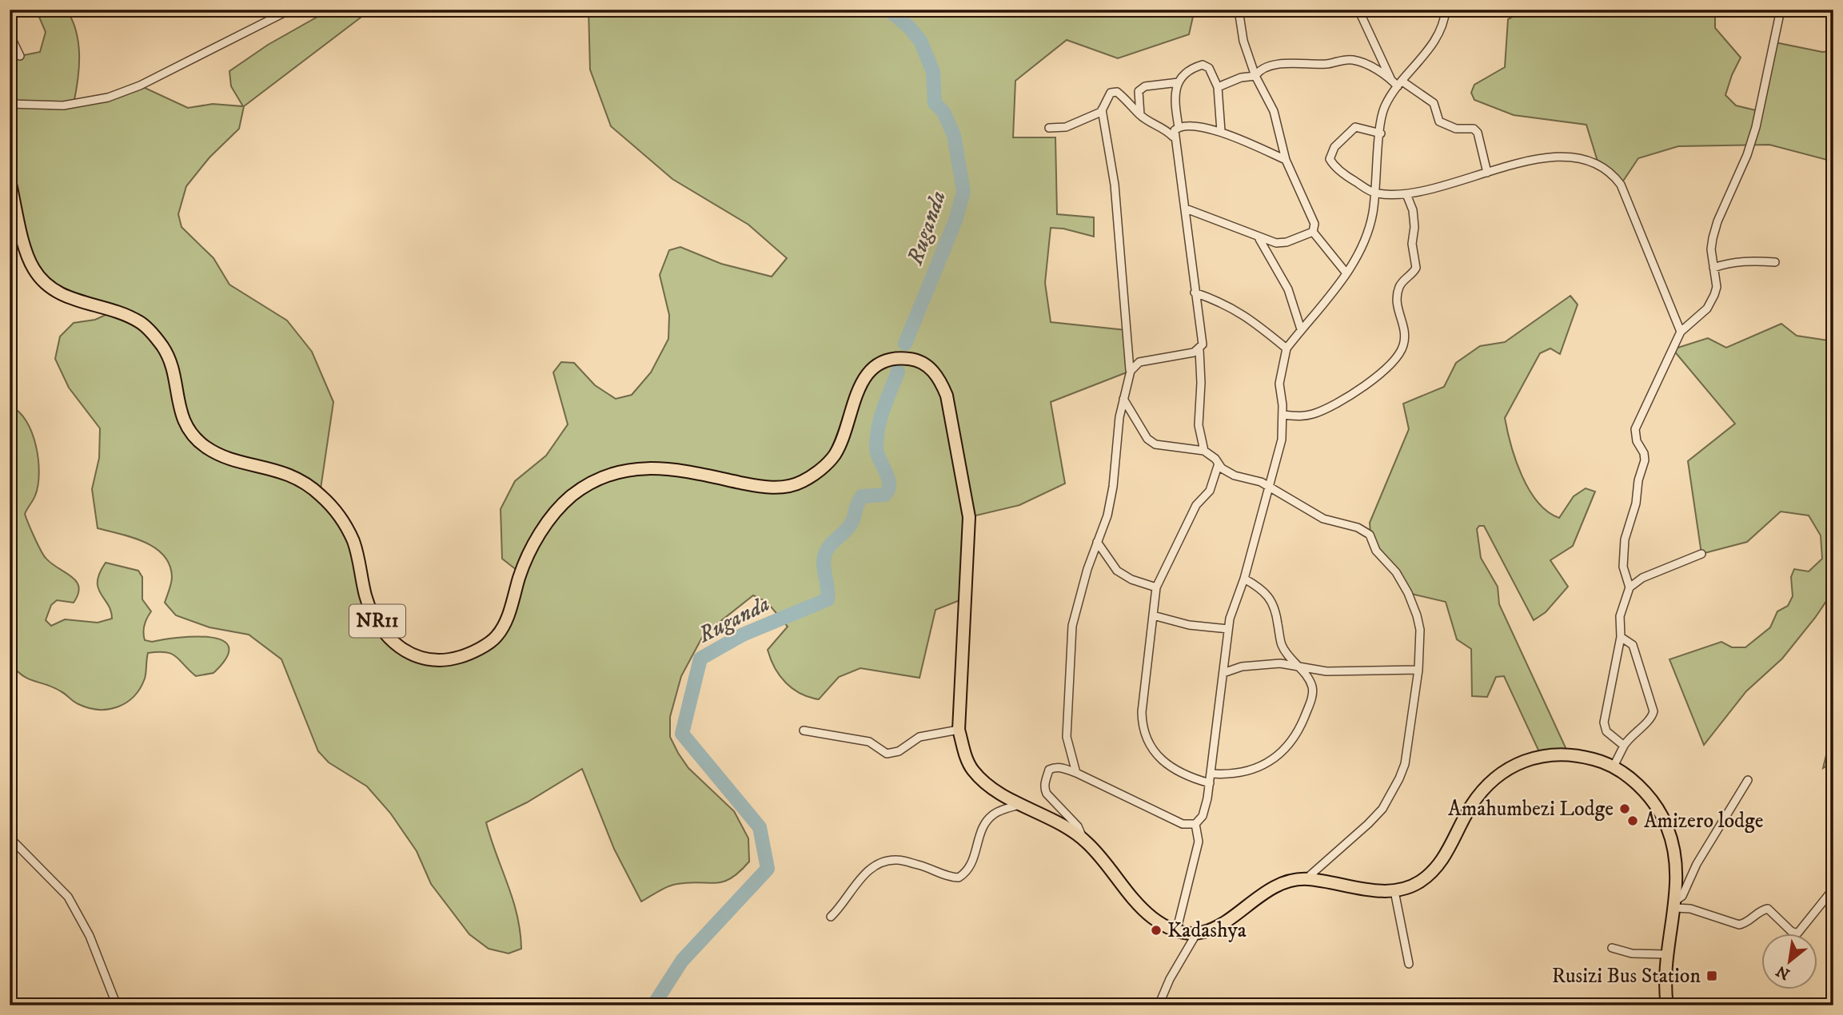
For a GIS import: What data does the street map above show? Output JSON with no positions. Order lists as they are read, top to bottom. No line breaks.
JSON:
{"streets":{"highway":["NR11"]},"water":["Ruganda"],"places":{"other":["Amahumbezi Lodge","Amizero lodge","Kadashya"],"transit":["Rusizi Bus Station"]},"north":"bottom left"}
